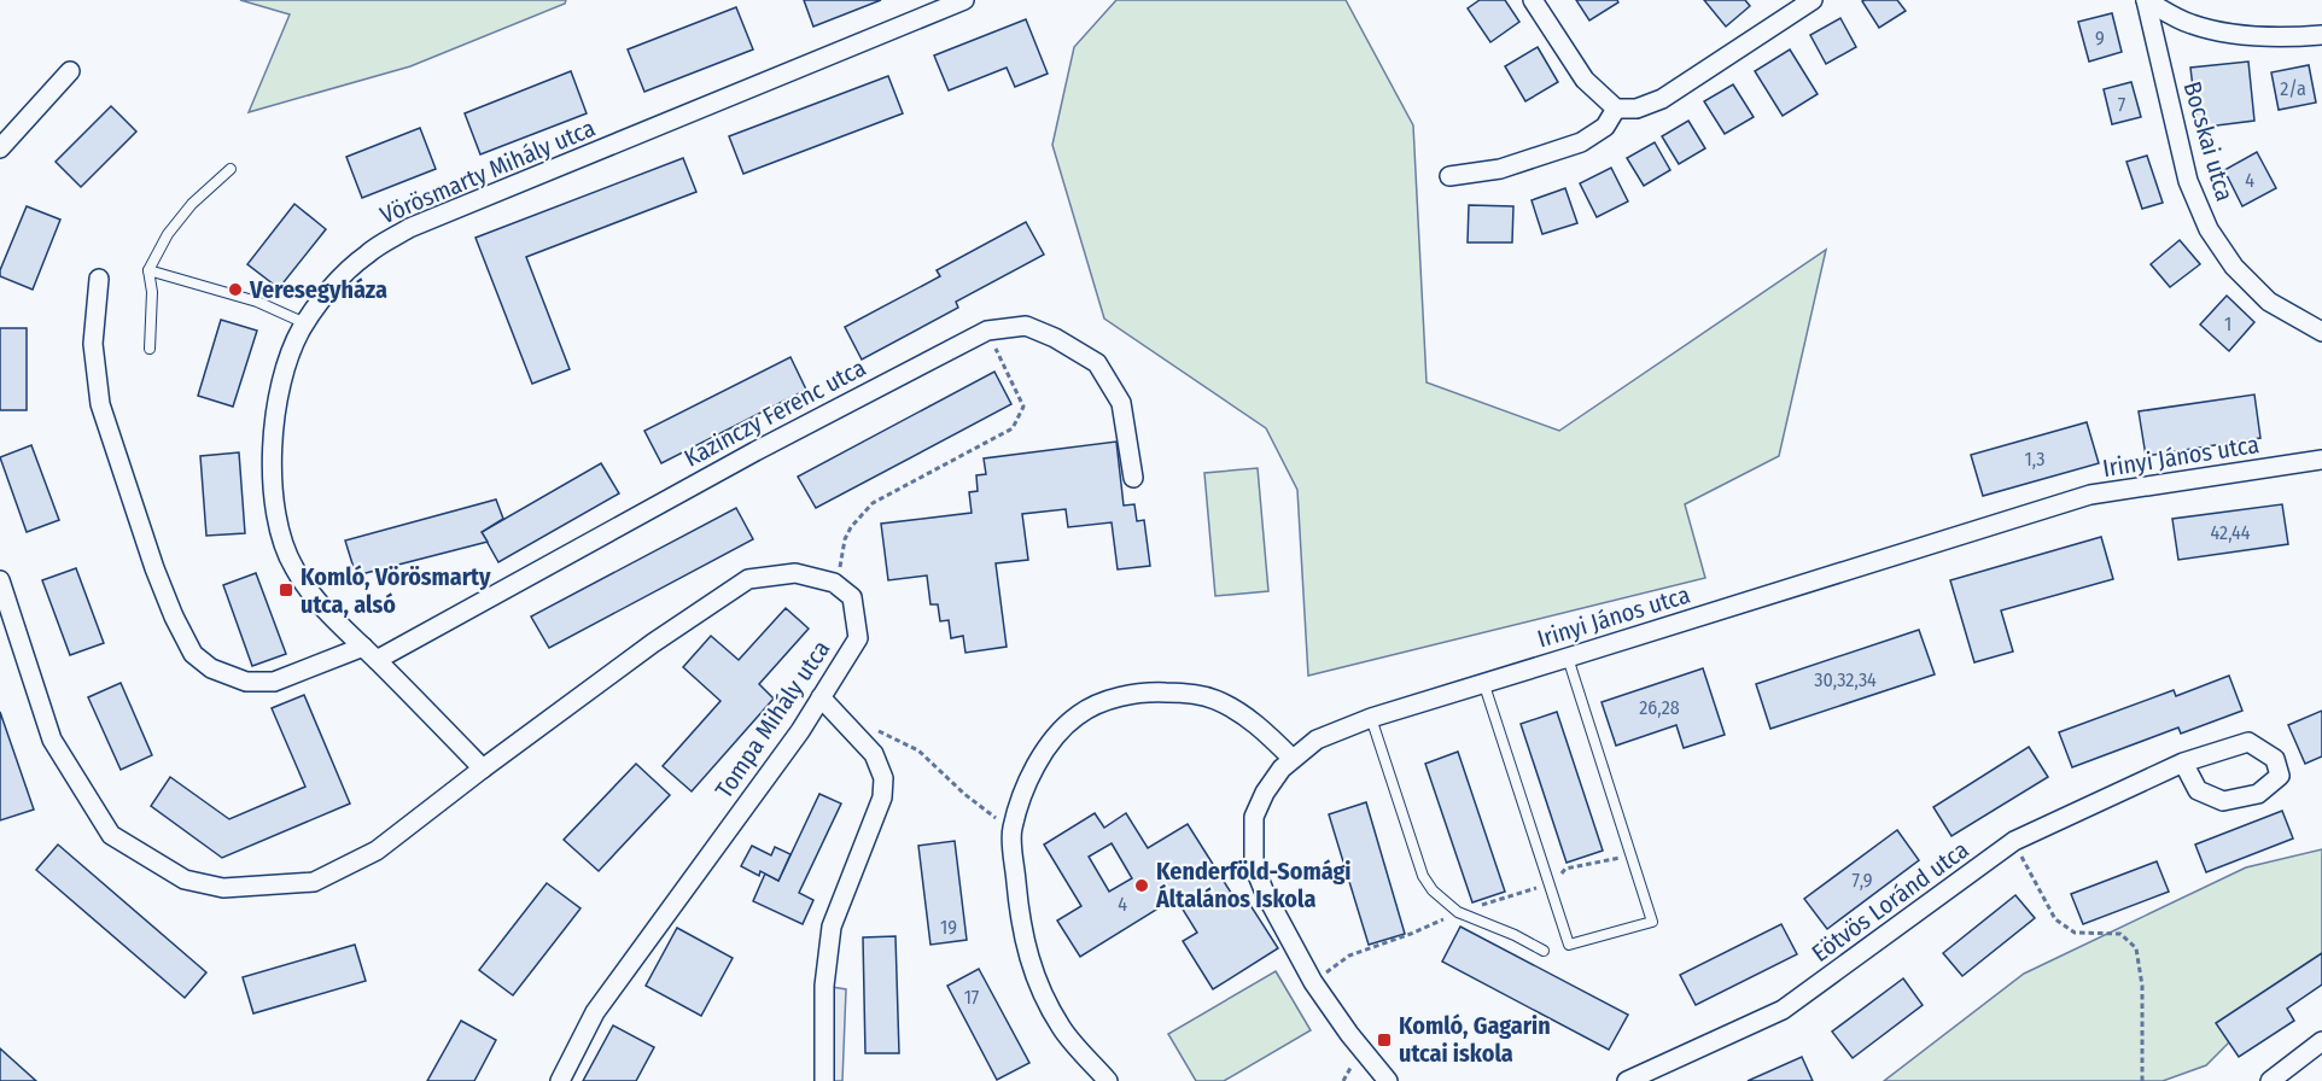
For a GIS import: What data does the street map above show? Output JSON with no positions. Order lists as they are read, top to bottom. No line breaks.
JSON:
{"streets":{"street":["Bocskai utca","Vörösmarty Mihály utca","Kazinczy Ferenc utca","Irinyi János utca","Tompa Mihály utca","Eötvös Loránd utca"]},"crossings":[["Vörösmarty Mihály utca","Kazinczy Ferenc utca"]],"places":{"other":["Veresegyháza","Kenderföld-Somági Általános Iskola"],"transit":["Komló, Vörösmarty utca, alsó","Komló, Gagarin utcai iskola"]},"house_numbers":["9","2/a","7","4","1","1,3","42,44","30,32,34","26,28","7,9","4","19","17"]}
